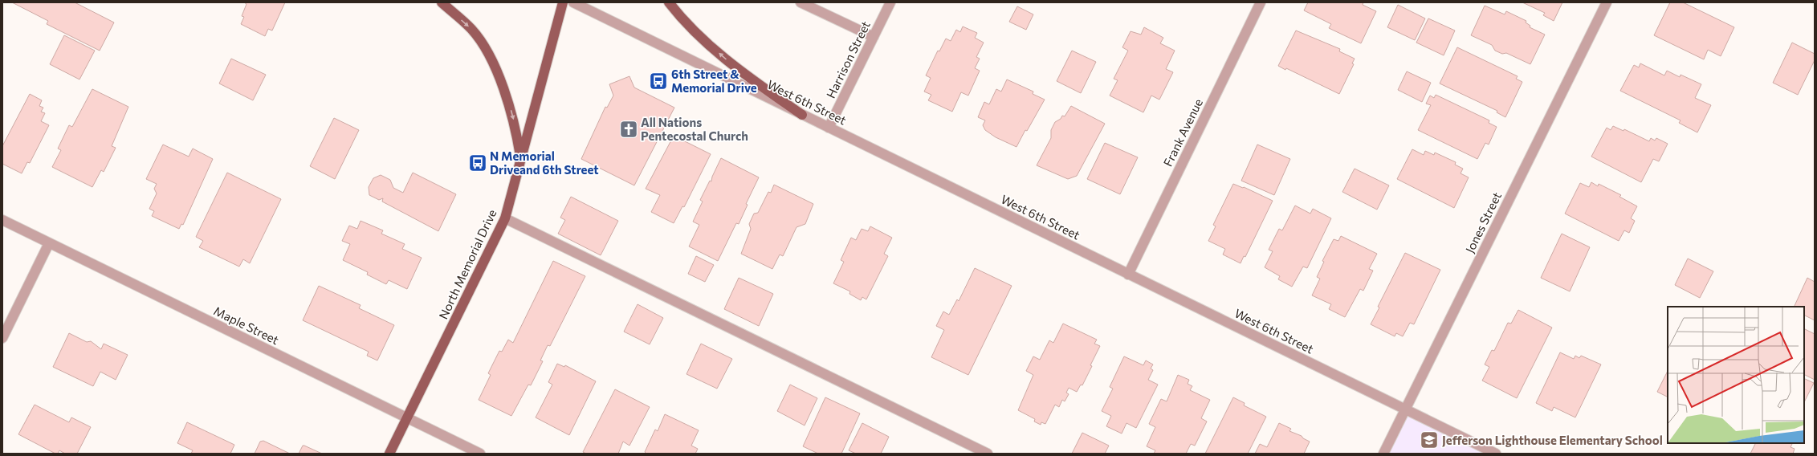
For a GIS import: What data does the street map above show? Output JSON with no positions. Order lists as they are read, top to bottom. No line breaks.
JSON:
{"streets":{"main road":["North Memorial Drive"],"street":["Harrison Street","West 6th Street","Frank Avenue","Jones Street","Maple Street"]},"crossings":[["Harrison Street","West 6th Street"],["West 6th Street","Frank Avenue"],["West 6th Street","Jones Street"],["North Memorial Drive","Maple Street"]],"places":{"bus stop":["6th Street & Memorial Drive","N Memorial Driveand 6th Street"],"church":["All Nations Pentecostal Church"],"school or university":["Jefferson Lighthouse Elementary School"]}}
